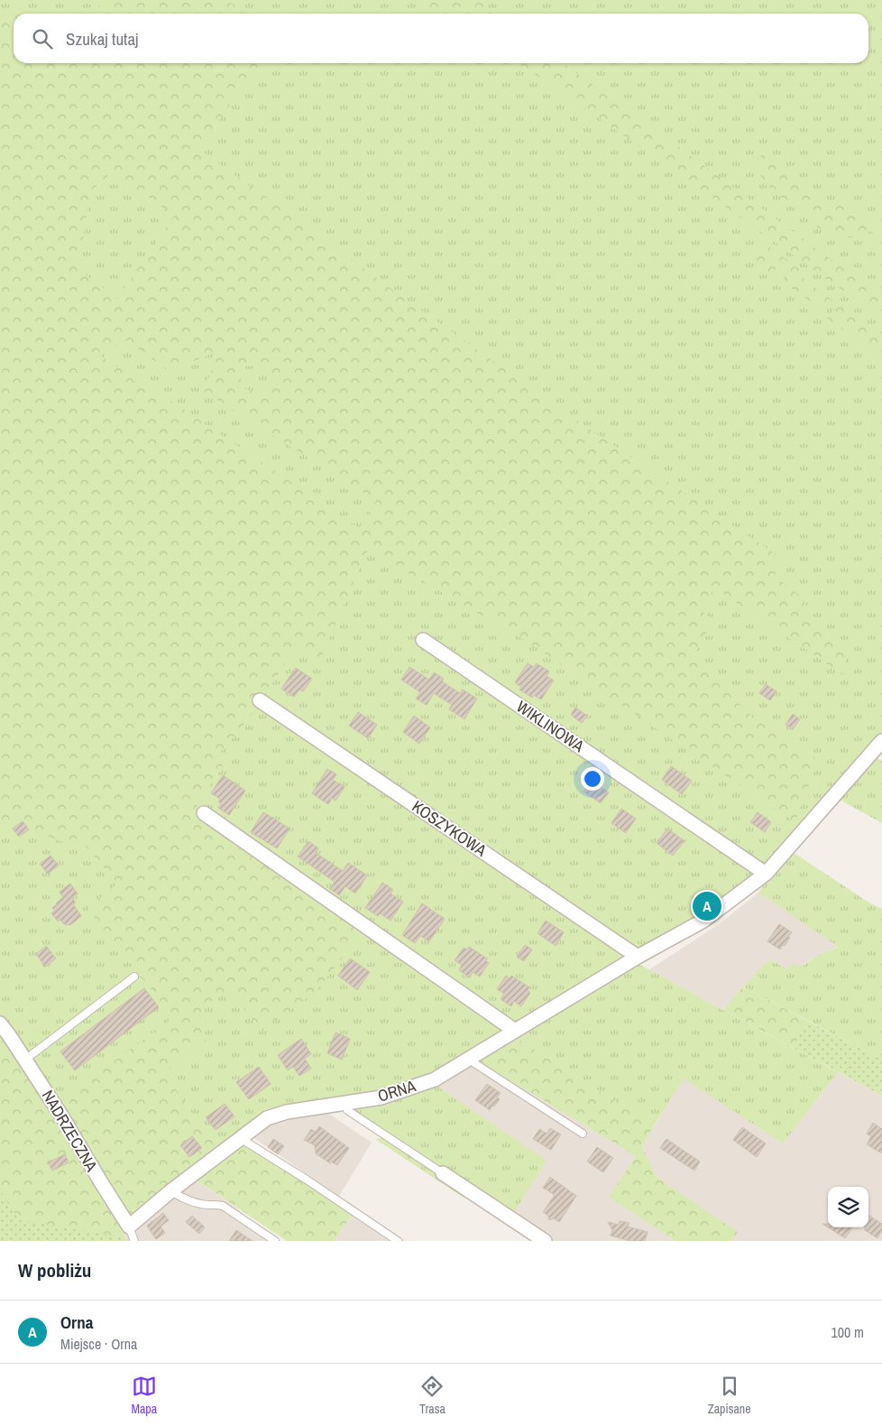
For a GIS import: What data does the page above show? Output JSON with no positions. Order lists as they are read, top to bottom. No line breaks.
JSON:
{"streets":{"street":["WIKLINOWA","KOSZYKOWA","ORNA","NADRZECZNA"]},"crossings":[["WIKLINOWA","ORNA"],["KOSZYKOWA","ORNA"],["ORNA","NADRZECZNA"]],"page":{"search":"Szukaj tutaj","pins":"A","heading":"W pobliżu","list":[{"mark":"A","name":"Orna","note":"Miejsce · Orna","value":"100 m"}],"nav":["Mapa","Trasa","Zapisane"]}}
